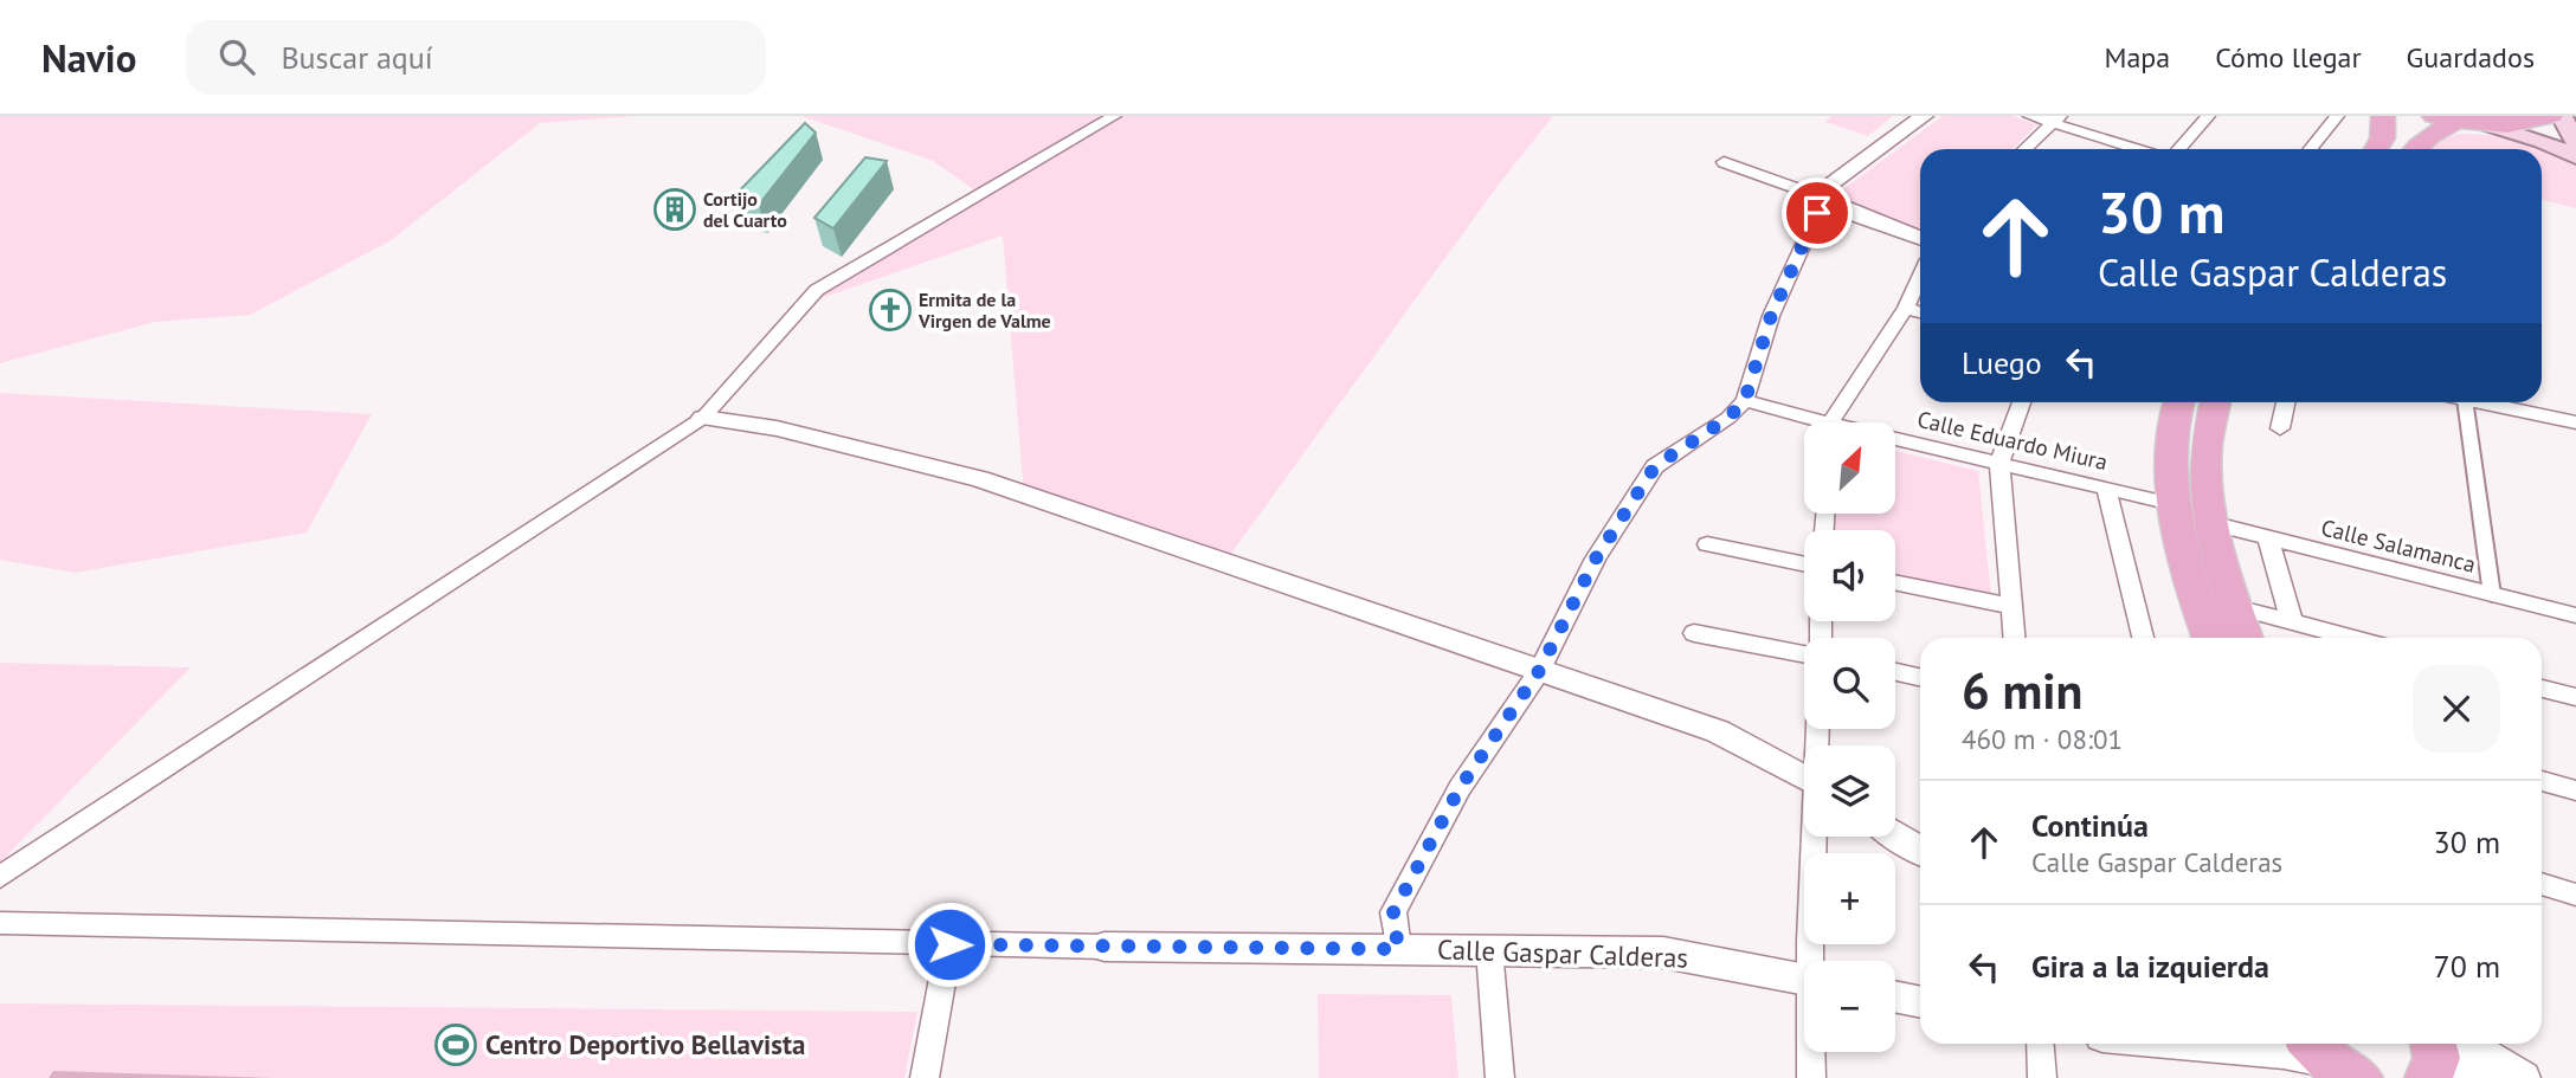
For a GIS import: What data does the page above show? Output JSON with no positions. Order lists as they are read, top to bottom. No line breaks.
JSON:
{"streets":{"street":["Calle Eduardo Miura","Calle Salamanca","Calle Gaspar Calderas"]},"places":{"building":["Cortijo del Cuarto"],"church":["Ermita de la Virgen de Valme"],"sports":["Centro Deportivo Bellavista"]},"north":"top right","page":{"header":"Navio","search":"Buscar aquí","nav":["Mapa","Cómo llegar","Guardados"],"turn":["30 m","Calle Gaspar Calderas"],"then":"Luego","map_buttons":["+","−"],"heading":["6 min","460 m · 08:01"],"list":[{"name":"Continúa","note":"Calle Gaspar Calderas","value":"30 m"},{"name":"Gira a la izquierda","value":"70 m"}]}}
